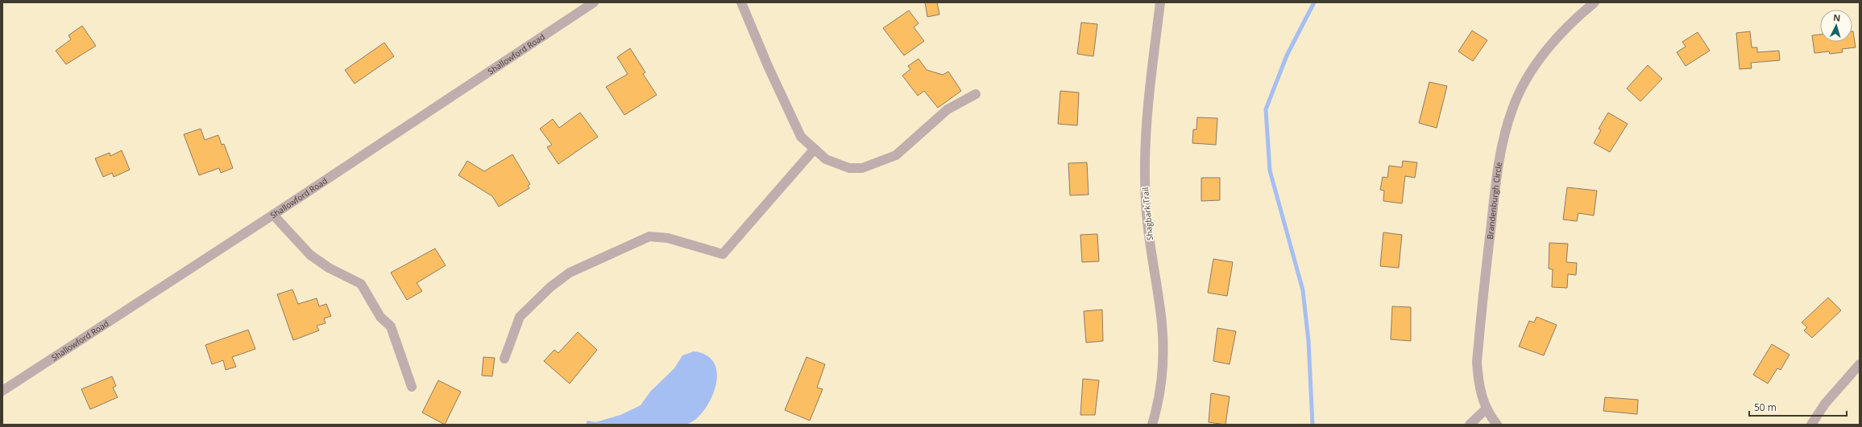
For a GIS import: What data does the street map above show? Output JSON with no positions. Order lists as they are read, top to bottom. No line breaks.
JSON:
{"streets":{"street":["Shallowford Road","Brandenburgh Circle","Shagbark Trail"]},"scale_bar":"50 m","north":"top"}
